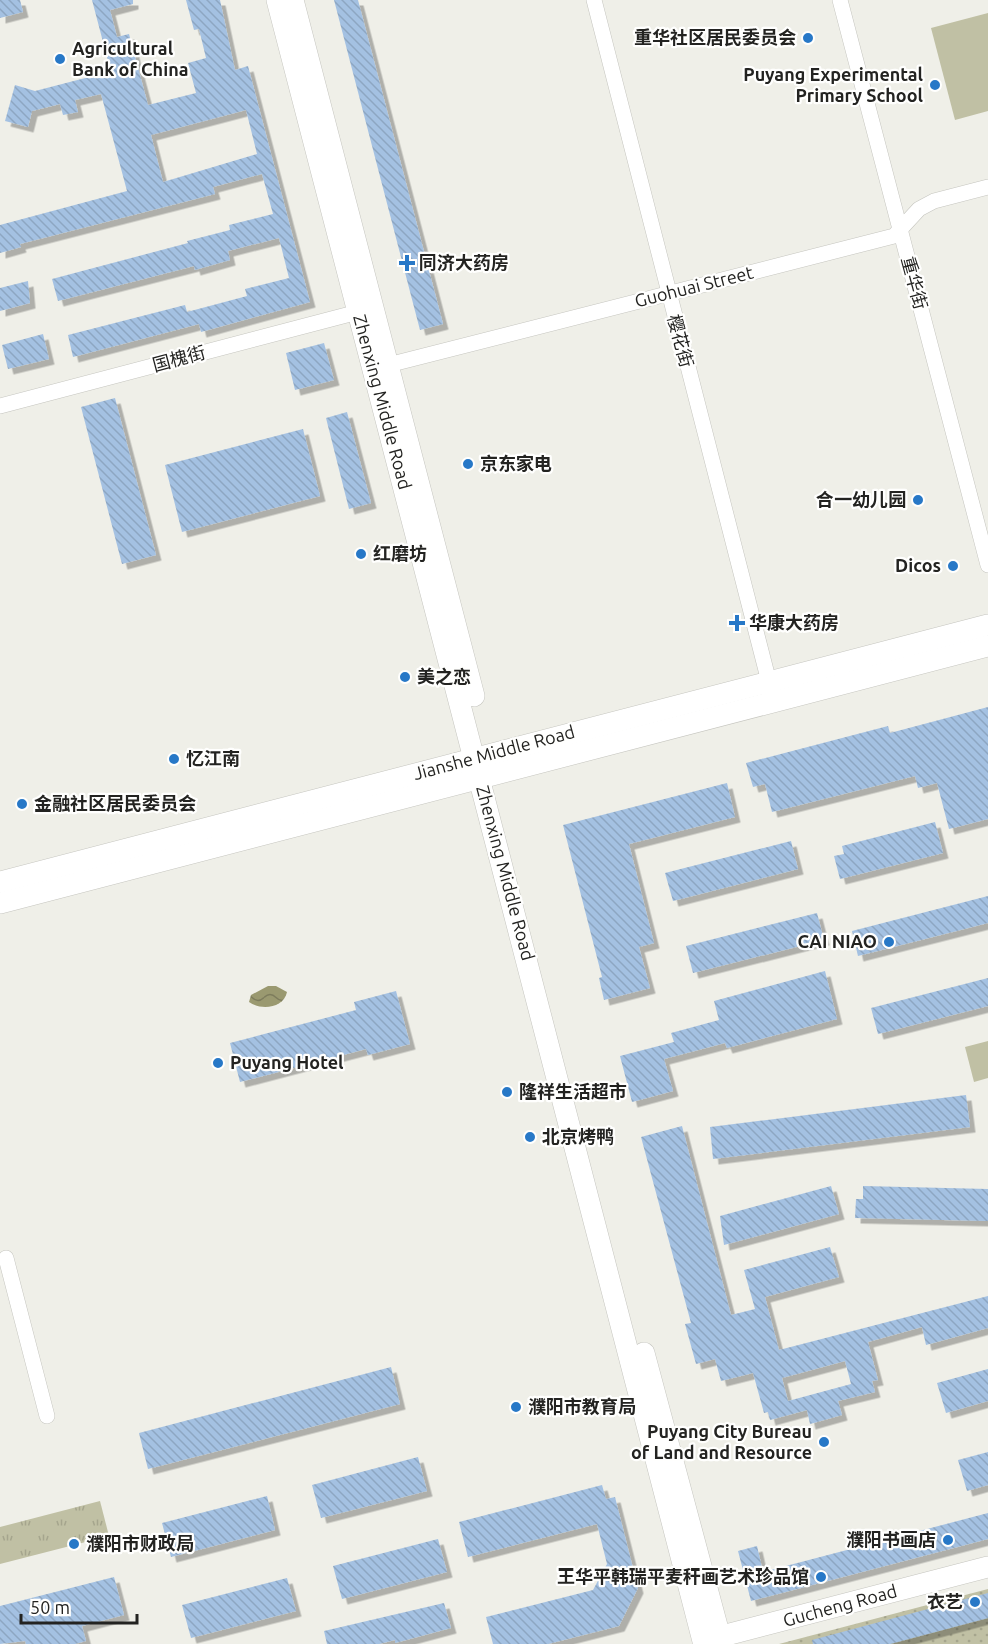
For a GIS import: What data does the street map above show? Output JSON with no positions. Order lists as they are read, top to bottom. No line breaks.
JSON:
{"streets":{"street":["重华街","Guohuai Street","樱花街","国槐街","Zhenxing Middle Road","Jianshe Middle Road","Gucheng Road"]},"crossings":[["重华街","Guohuai Street"],["Guohuai Street","樱花街"],["Guohuai Street","Zhenxing Middle Road"],["樱花街","Jianshe Middle Road"],["国槐街","Zhenxing Middle Road"],["Zhenxing Middle Road","Jianshe Middle Road"],["Zhenxing Middle Road","Gucheng Road"]],"places":{"other":["重华社区居民委员会","Agricultural Bank of China","Puyang Experimental Primary School","京东家电","合一幼儿园","红磨坊","Dicos","美之恋","忆江南","金融社区居民委员会","CAI NIAO","Puyang Hotel","隆祥生活超市","北京烤鸭","濮阳市教育局","Puyang City Bureau of Land and Resource","濮阳书画店","濮阳市财政局","王华平韩瑞平麦秆画艺术珍品馆","衣艺"],"health":["同济大药房","华康大药房"]},"scale_bar":"50 m"}
